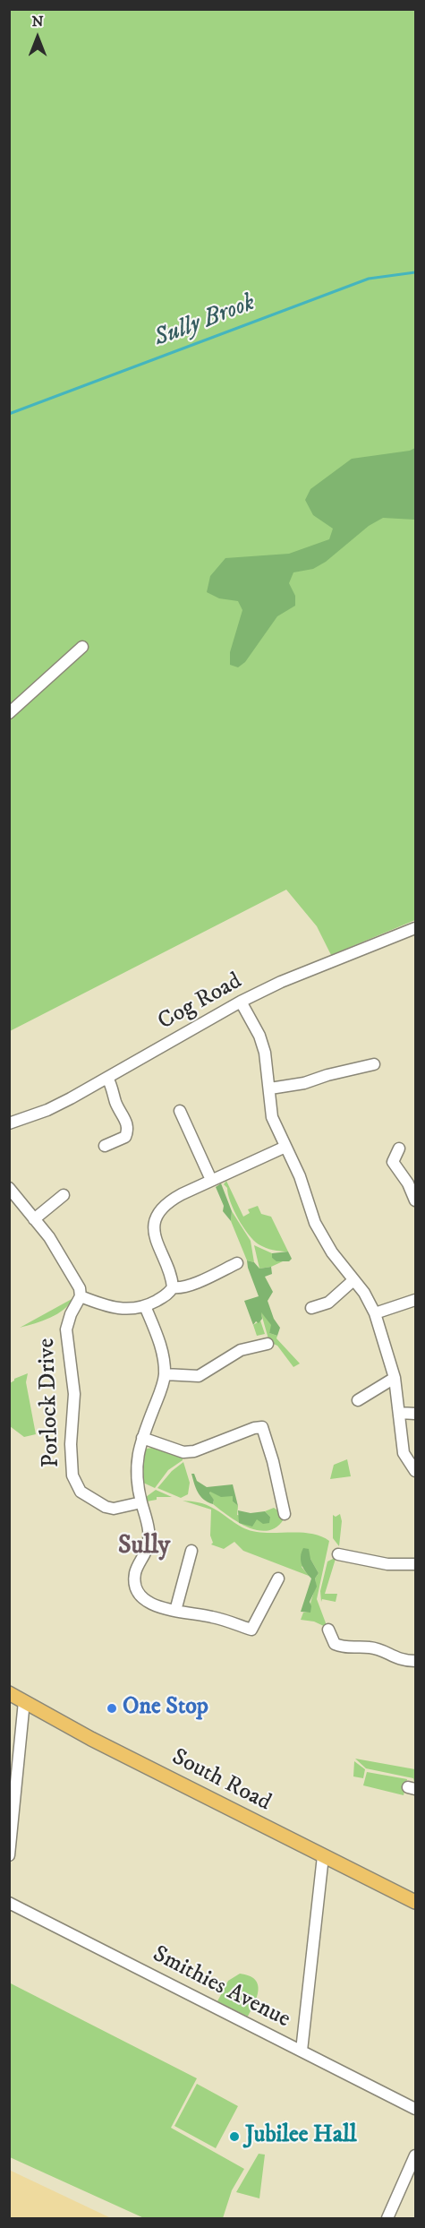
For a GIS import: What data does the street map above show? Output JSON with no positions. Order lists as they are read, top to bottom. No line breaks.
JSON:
{"streets":{"main road":["South Road"],"street":["Cog Road","Porlock Drive","Smithies Avenue"]},"districts":["Sully"],"water":["Sully Brook"],"places":["One Stop","Jubilee Hall"],"north":"top"}
